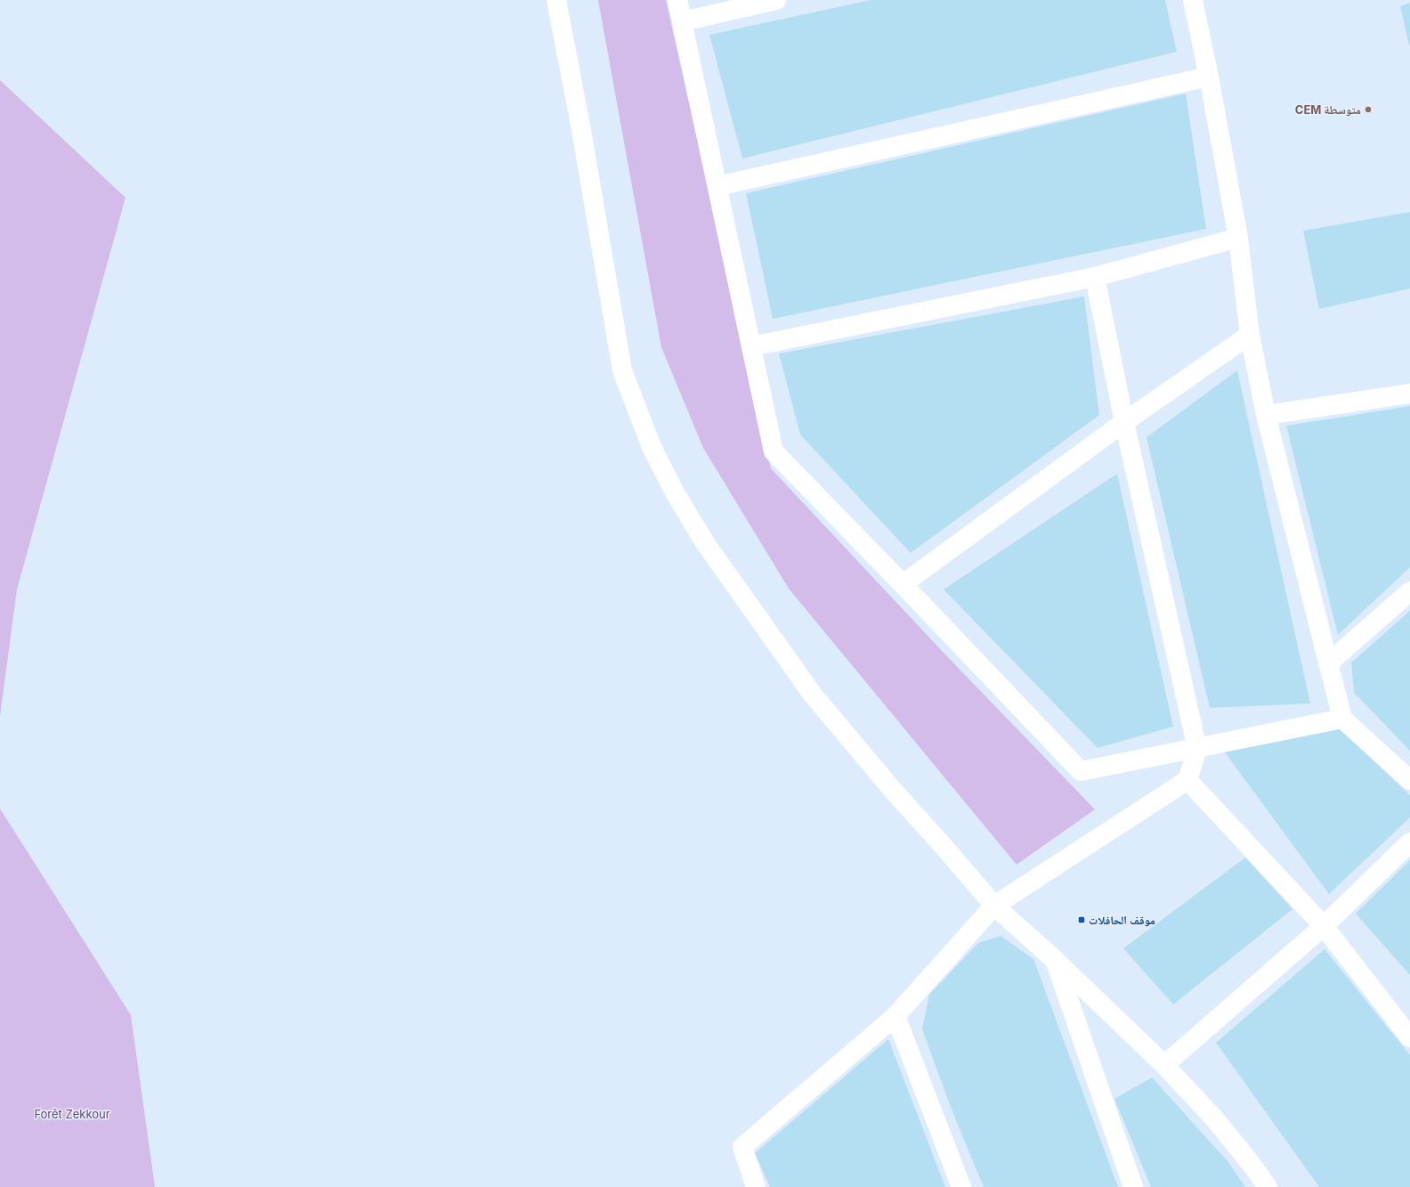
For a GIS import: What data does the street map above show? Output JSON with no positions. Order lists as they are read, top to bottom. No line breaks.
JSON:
{"parks":["Forêt Zekkour"],"places":{"other":["CEM متوسطة"],"transit":["موقف الحافلات"]}}
